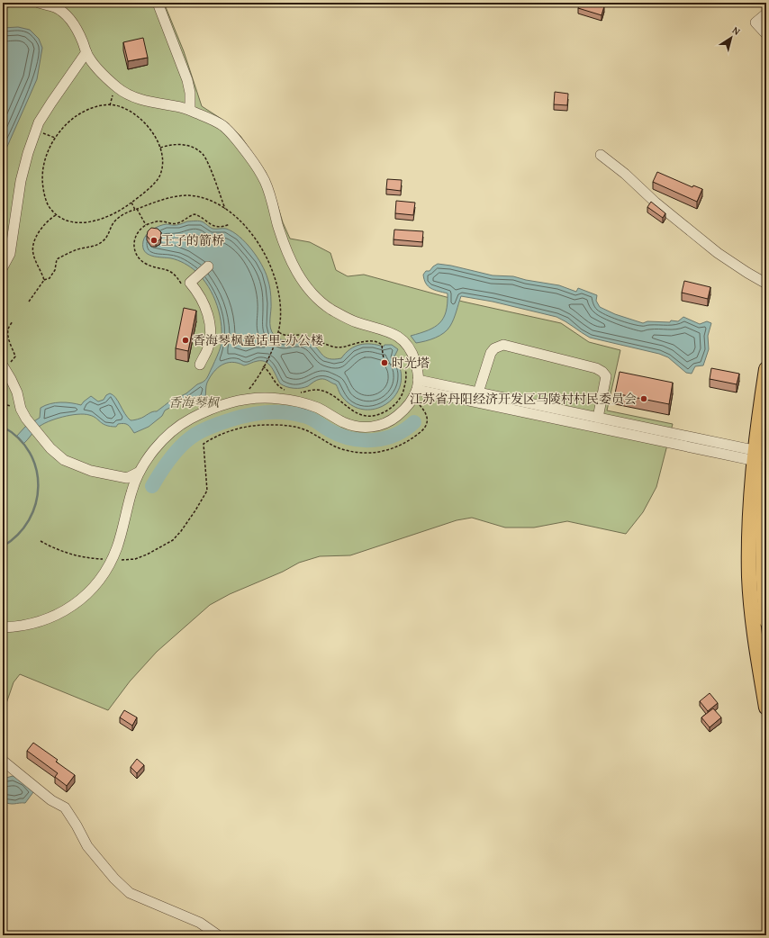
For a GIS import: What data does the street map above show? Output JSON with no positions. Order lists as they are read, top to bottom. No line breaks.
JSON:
{"parks":["香海琴枫"],"places":["王子的箭桥","香海琴枫童话里-办公楼","时光塔","江苏省丹阳经济开发区马陵村村民委员会"],"north":"top right"}
